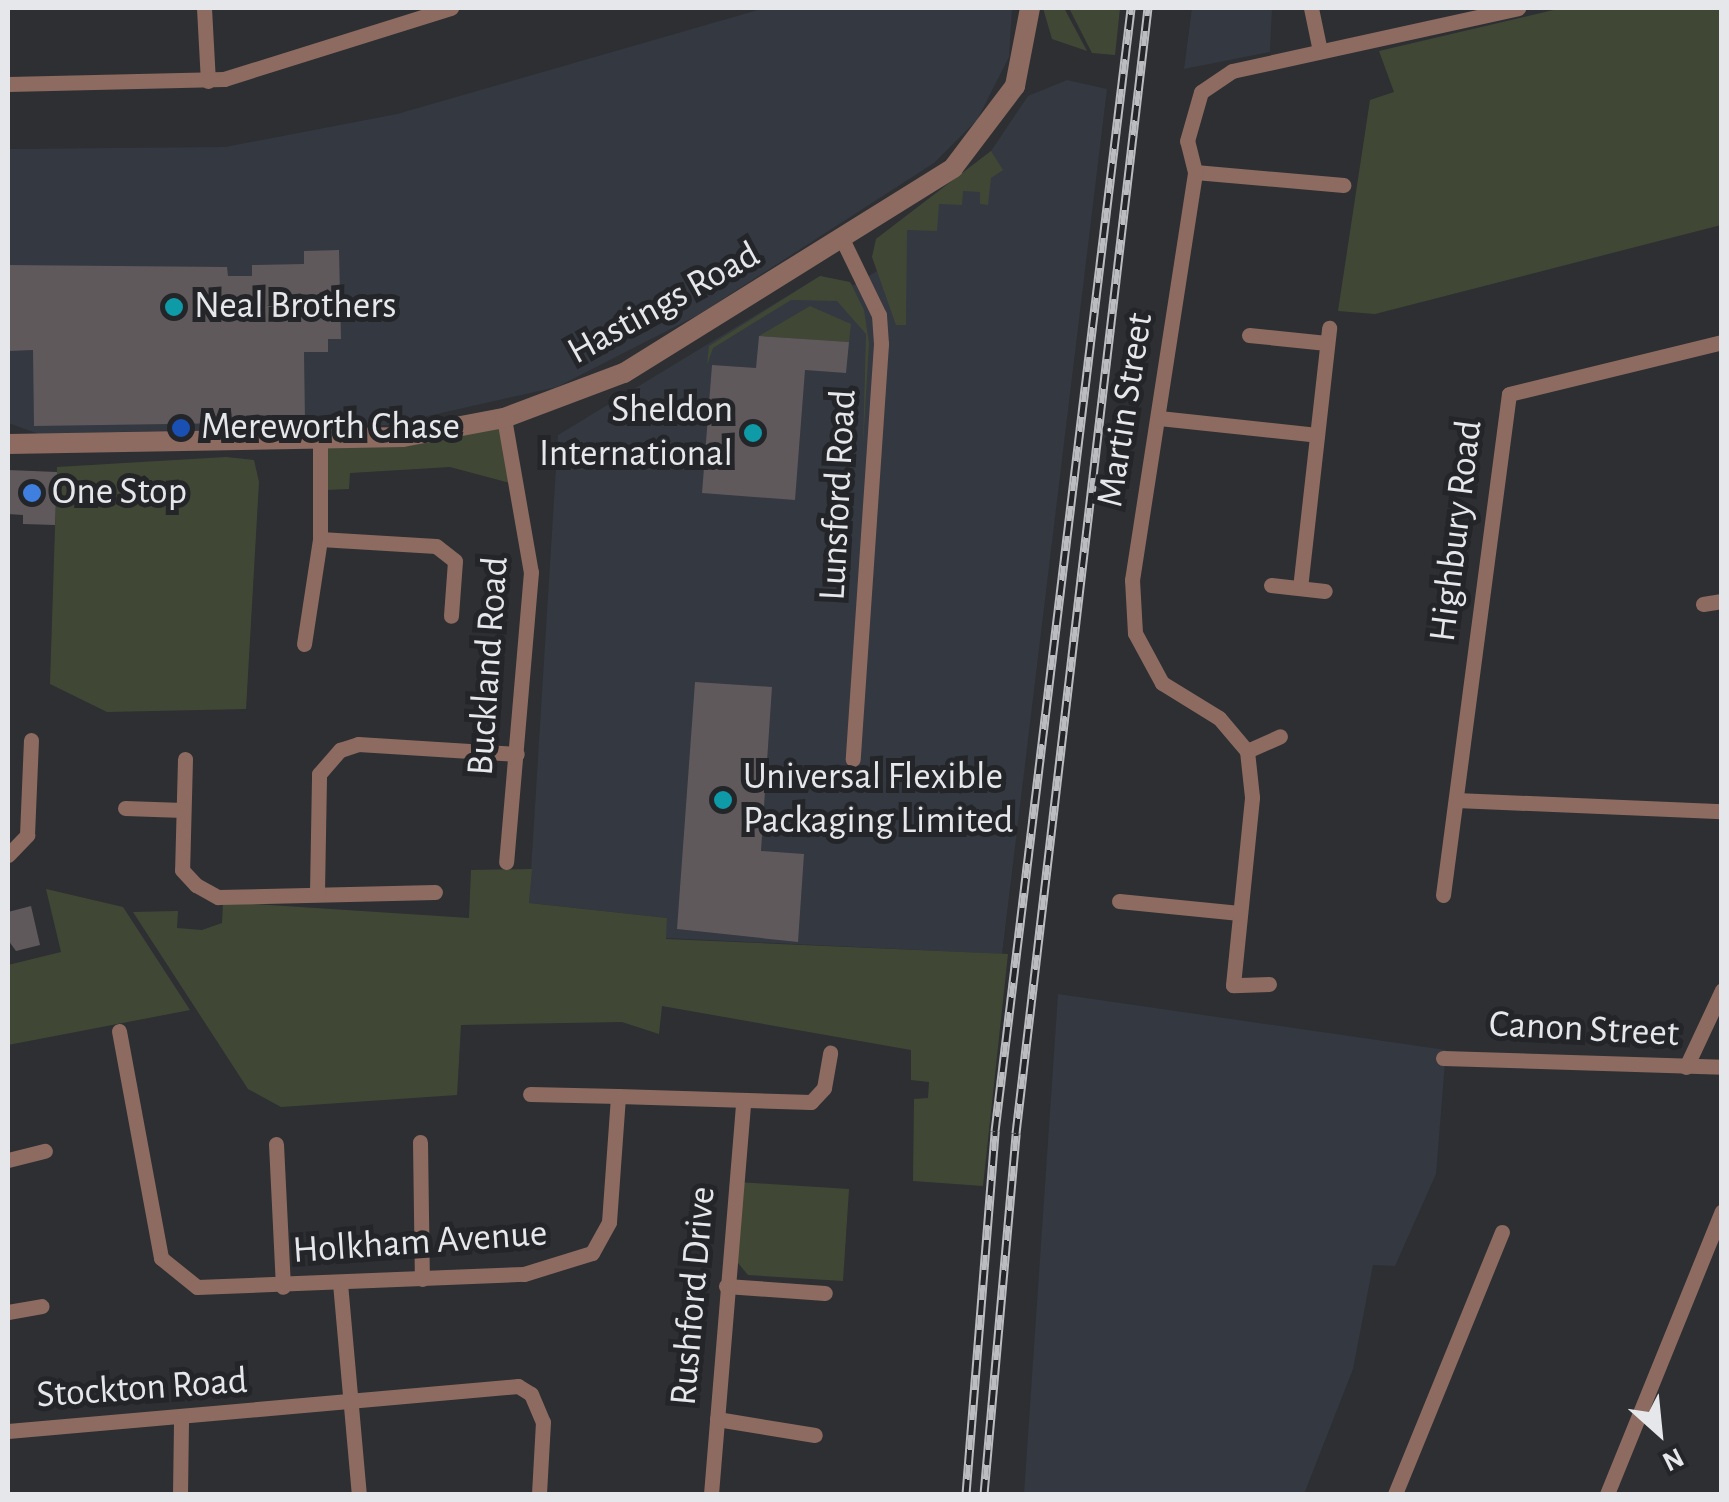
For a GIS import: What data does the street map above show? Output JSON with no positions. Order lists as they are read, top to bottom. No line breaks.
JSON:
{"streets":{"street":["Hastings Road","Martin Street","Lunsford Road","Highbury Road","Buckland Road","Canon Street","Holkham Avenue","Rushford Drive","Stockton Road"]},"crossings":[["Hastings Road","Lunsford Road"],["Hastings Road","Buckland Road"]],"places":["Neal Brothers","Mereworth Chase","Sheldon International","One Stop","Universal Flexible Packaging Limited"],"north":"bottom right"}
